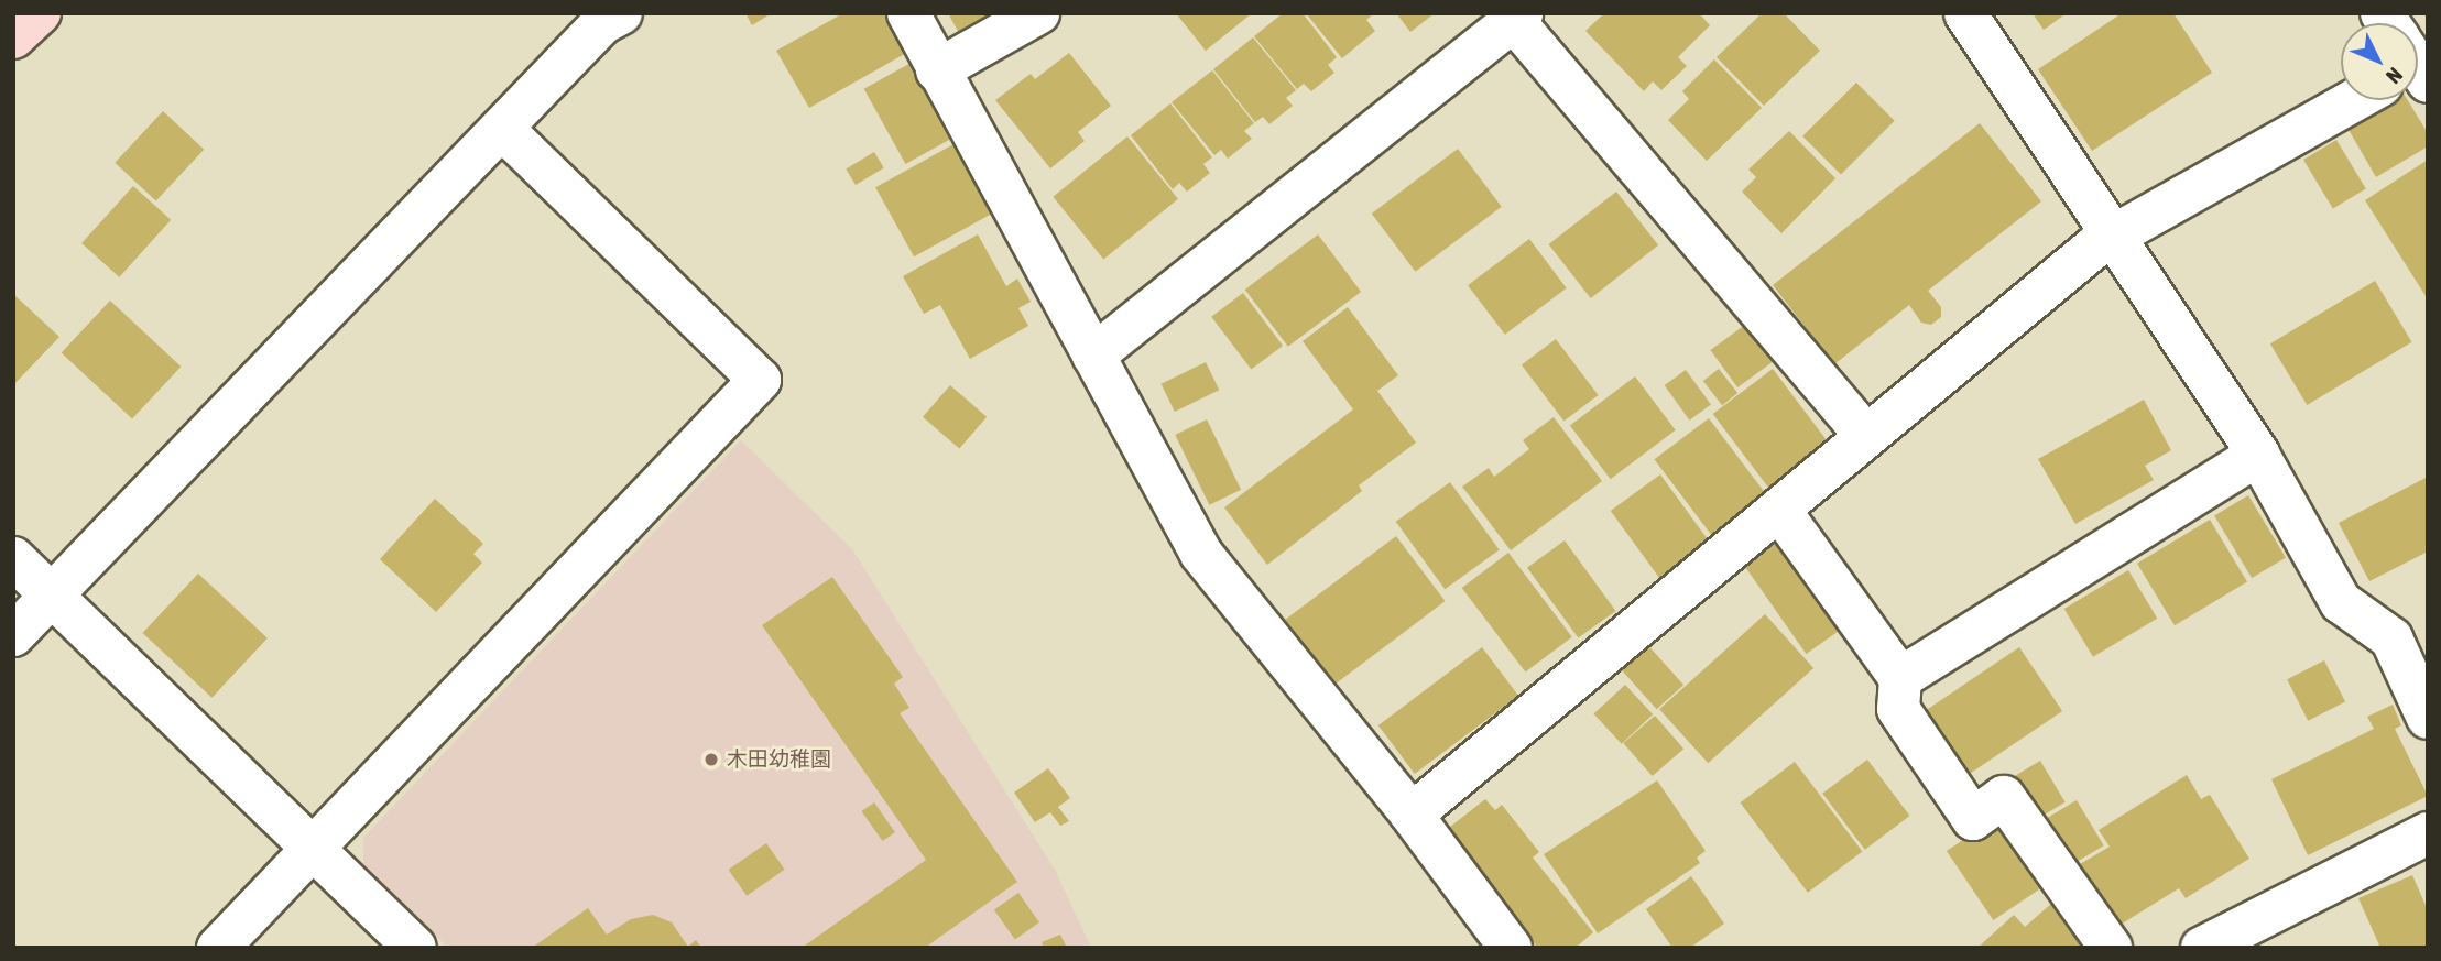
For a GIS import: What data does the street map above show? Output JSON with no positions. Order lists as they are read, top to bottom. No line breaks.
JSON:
{"places":["木田幼稚園"],"north":"bottom right"}
